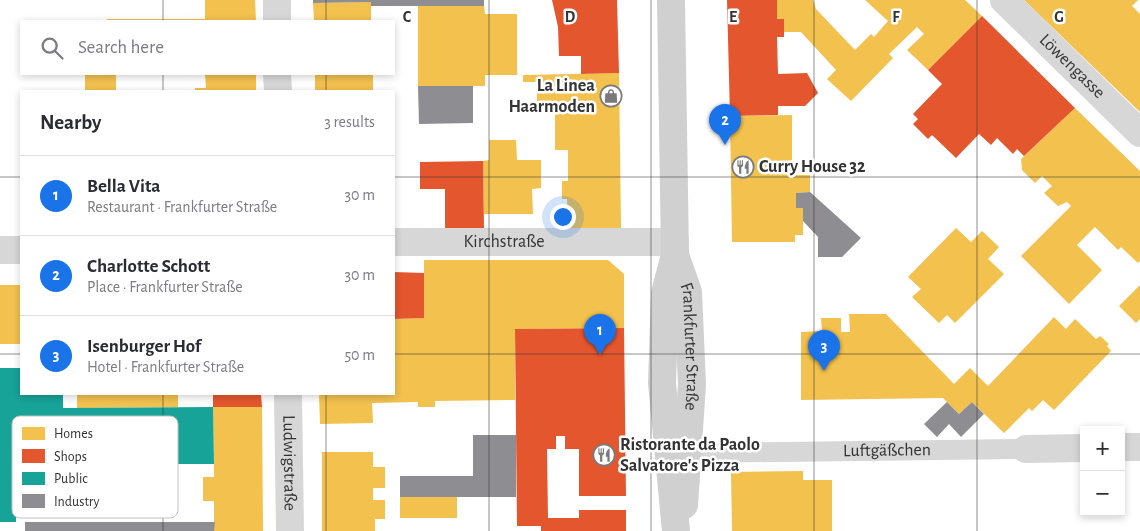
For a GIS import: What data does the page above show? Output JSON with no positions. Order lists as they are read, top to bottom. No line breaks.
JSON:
{"streets":{"main road":["Frankfurter Straße"],"street":["Löwengasse","Kirchstraße","Luftgäßchen","Ludwigstraße"]},"crossings":[["Kirchstraße","Frankfurter Straße"],["Frankfurter Straße","Luftgäßchen"]],"places":{"shop":["La Linea Haarmoden"],"restaurant":["Curry House 32","Ristorante da Paolo Salvatore's Pizza"]},"legend":["Homes","Shops","Public","Industry"],"page":{"search":"Search here","heading":["Nearby","3 results"],"pins":["2","1","3"],"list":[{"mark":"1","name":"Bella Vita","note":"Restaurant · Frankfurter Straße","value":"30 m"},{"mark":"2","name":"Charlotte Schott","note":"Place · Frankfurter Straße","value":"30 m"},{"mark":"3","name":"Isenburger Hof","note":"Hotel · Frankfurter Straße","value":"50 m"}],"map_buttons":["+","−"]},"grid":{"columns":["C","D","E","F","G"]}}
